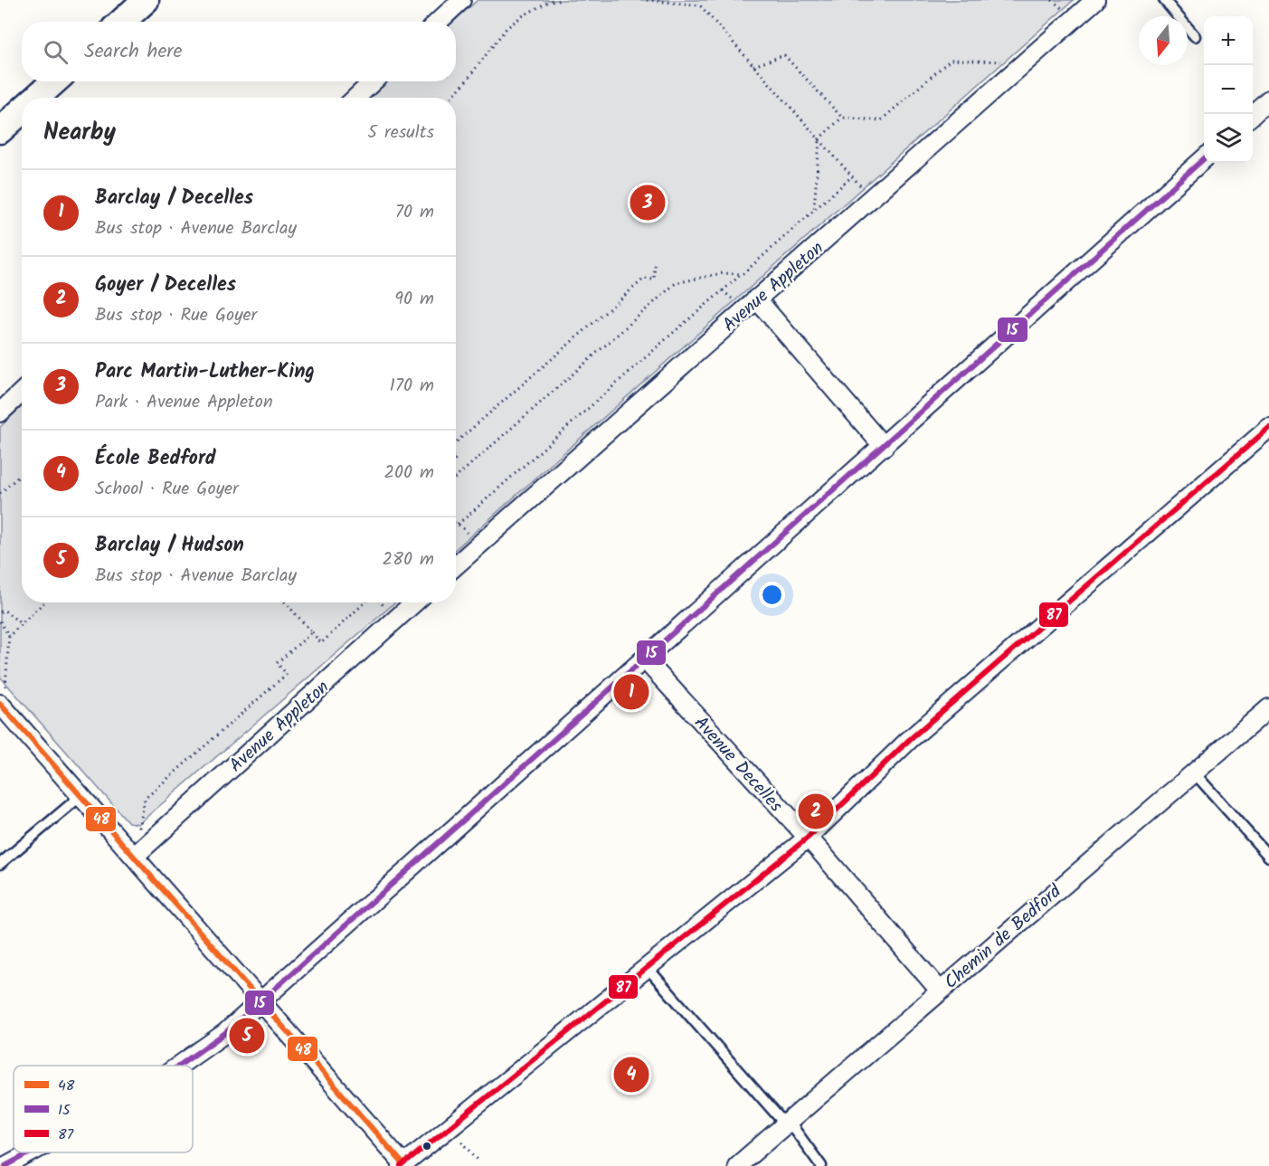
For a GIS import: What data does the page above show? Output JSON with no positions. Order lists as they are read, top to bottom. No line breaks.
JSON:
{"streets":{"street":["Avenue Appleton","Avenue Decelles","Chemin de Bedford"]},"crossings":[["Avenue Decelles","Chemin de Bedford"]],"lines":["transit line 15","transit line 87","transit line 48"],"legend":["48","15","87"],"north":"bottom","page":{"map_buttons":["+","−"],"search":"Search here","heading":["Nearby","5 results"],"list":[{"mark":"1","name":"Barclay / Decelles","note":"Bus stop · Avenue Barclay","value":"70 m"},{"mark":"2","name":"Goyer / Decelles","note":"Bus stop · Rue Goyer","value":"90 m"},{"mark":"3","name":"Parc Martin-Luther-King","note":"Park · Avenue Appleton","value":"170 m"},{"mark":"4","name":"École Bedford","note":"School · Rue Goyer","value":"200 m"},{"mark":"5","name":"Barclay / Hudson","note":"Bus stop · Avenue Barclay","value":"280 m"}],"pins":["3","1","2","5","4"]}}
